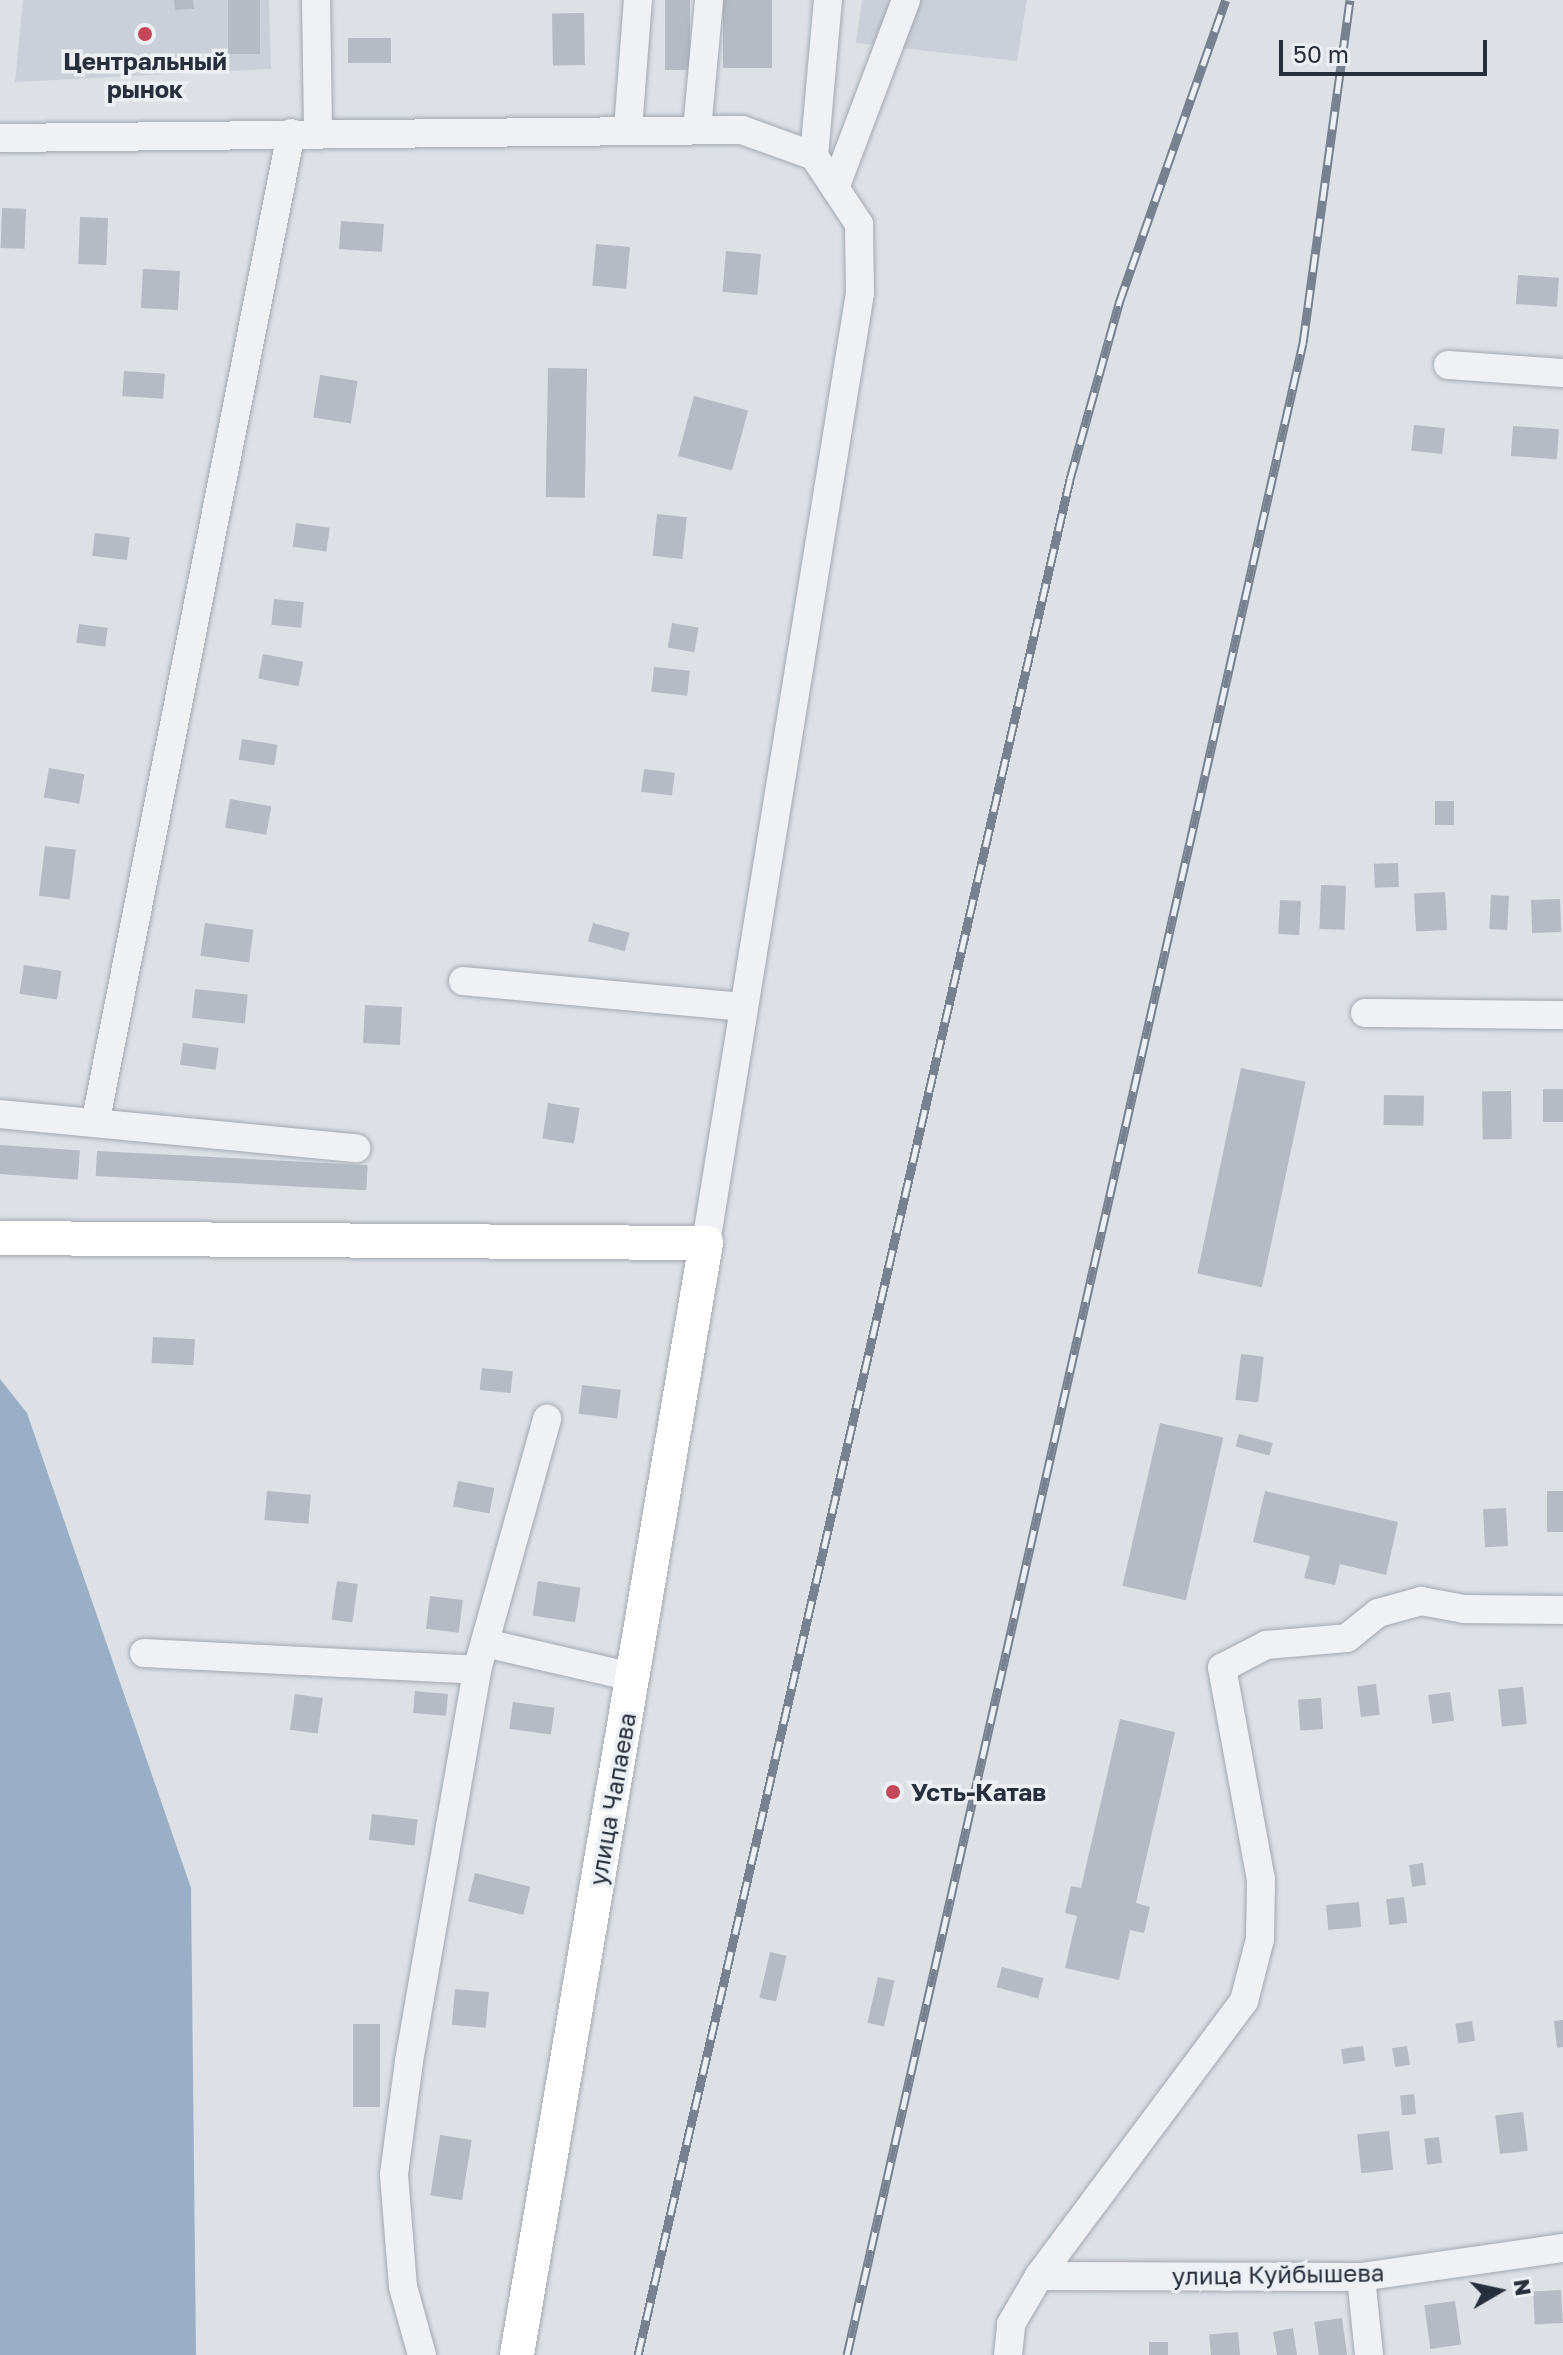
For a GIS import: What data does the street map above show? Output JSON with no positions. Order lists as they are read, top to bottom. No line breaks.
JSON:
{"streets":{"main road":["улица Чапаева"],"street":["улица Куйбышева"]},"places":["Центральный рынок","Усть-Катав"],"scale_bar":"50 m","north":"right"}
